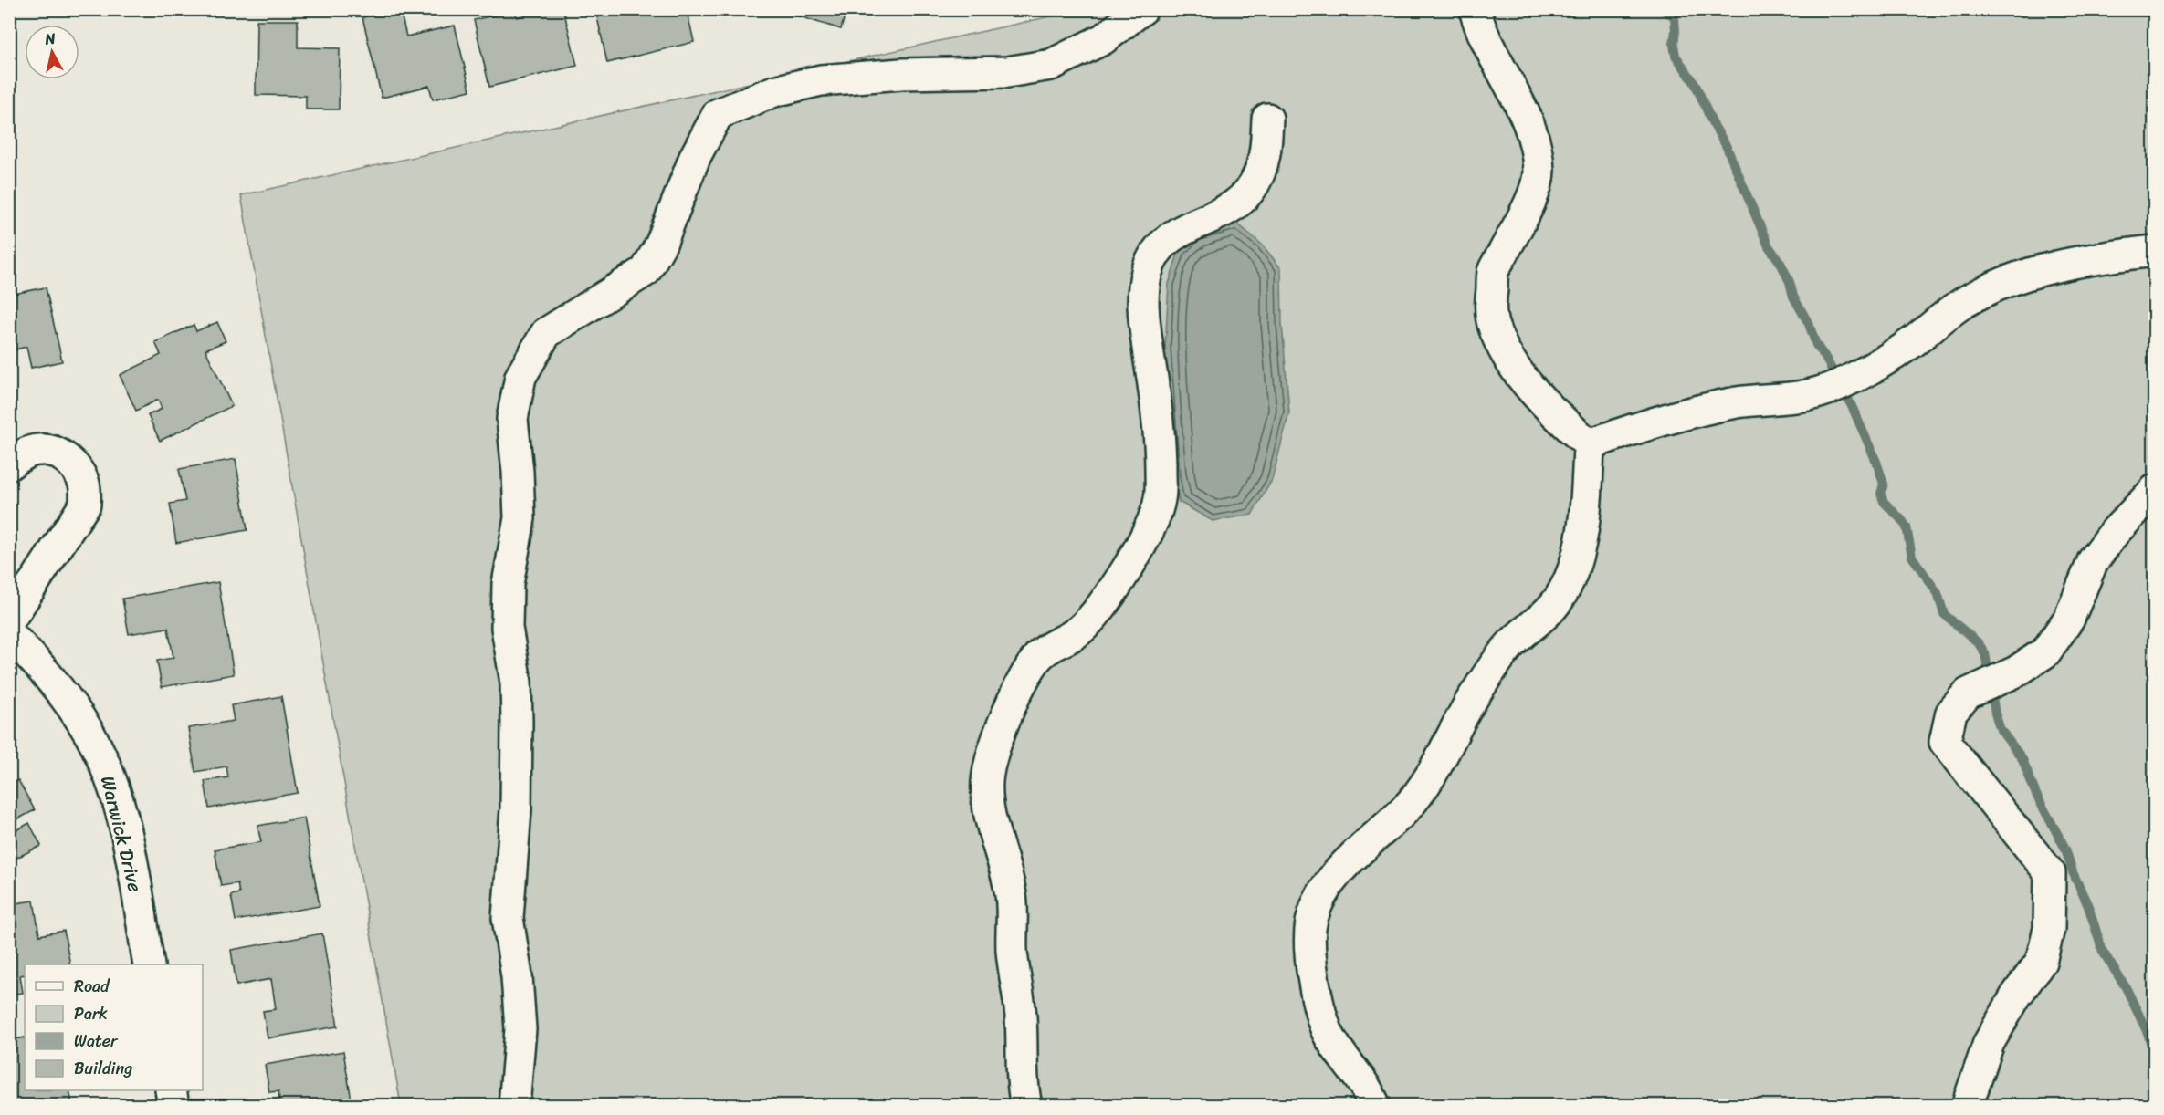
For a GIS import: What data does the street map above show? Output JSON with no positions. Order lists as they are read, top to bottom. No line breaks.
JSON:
{"streets":{"street":["Warwick Drive"]},"legend":["Road","Park","Water","Building"],"north":"top"}
